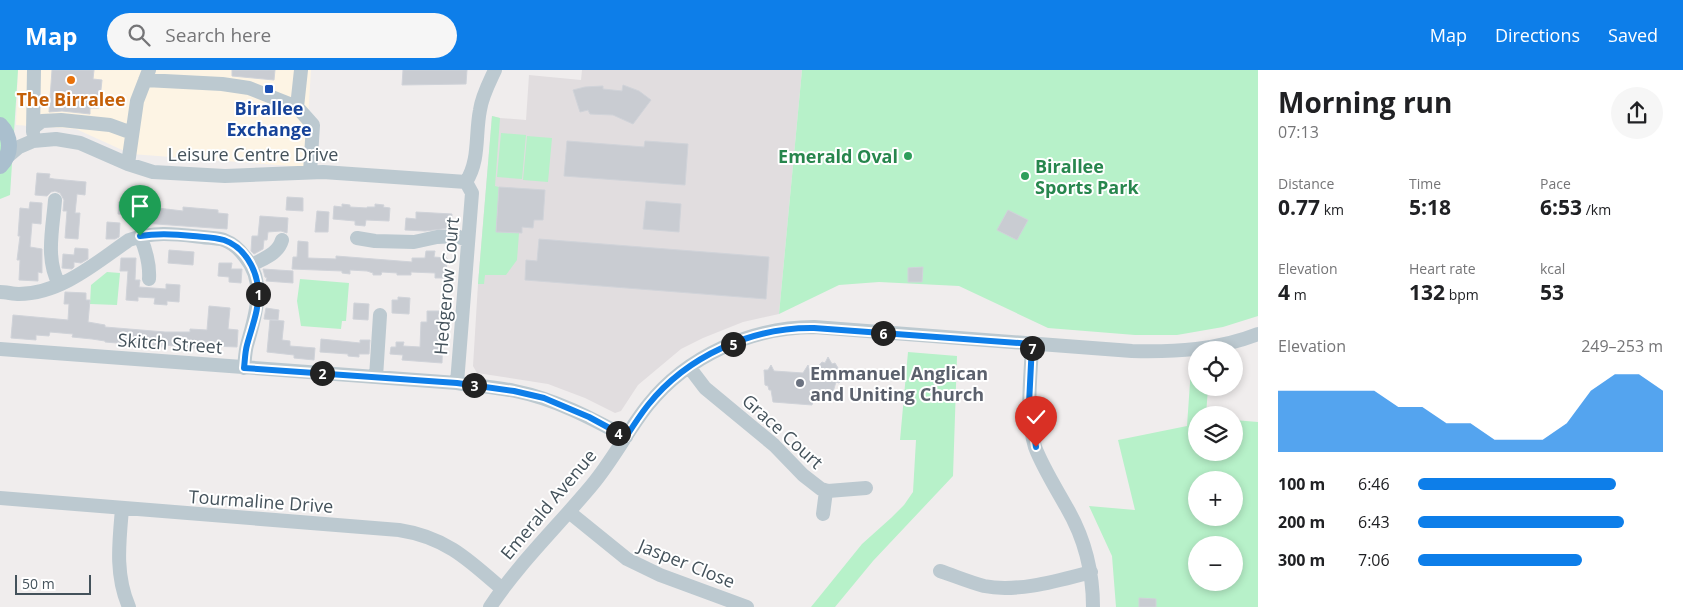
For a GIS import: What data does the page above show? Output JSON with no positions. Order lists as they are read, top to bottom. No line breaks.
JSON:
{"streets":{"street":["Leisure Centre Drive","Hedgerow Court","Skitch Street","Grace Court","Tourmaline Drive","Emerald Avenue","Jasper Close"]},"crossings":[["Leisure Centre Drive","Hedgerow Court"],["Hedgerow Court","Skitch Street"],["Skitch Street","Emerald Avenue"],["Grace Court","Emerald Avenue"],["Tourmaline Drive","Emerald Avenue"],["Emerald Avenue","Jasper Close"]],"places":{"other":["The Birralee","Emerald Oval","Birallee Sports Park","Emmanuel Anglican and Uniting Church"],"transit":["Birallee Exchange"]},"scale_bar":"50 m","page":{"header":"Map","search":"Search here","nav":["Map","Directions","Saved"],"heading":["Morning run","07:13"],"stats":[["Distance","0.77 km"],["Time","5:18"],["Pace","6:53 /km"],["Elevation","4 m"],["Heart rate","132 bpm"],["kcal","53"]],"pins":["1","6","5","7","2","3","4"],"chart":["Elevation","249–253 m"],"map_buttons":["+","−"],"list":[{"name":"100 m","note":"6:46"},{"name":"200 m","note":"6:43"},{"name":"300 m","note":"7:06"}],"scale":"50 m"}}
